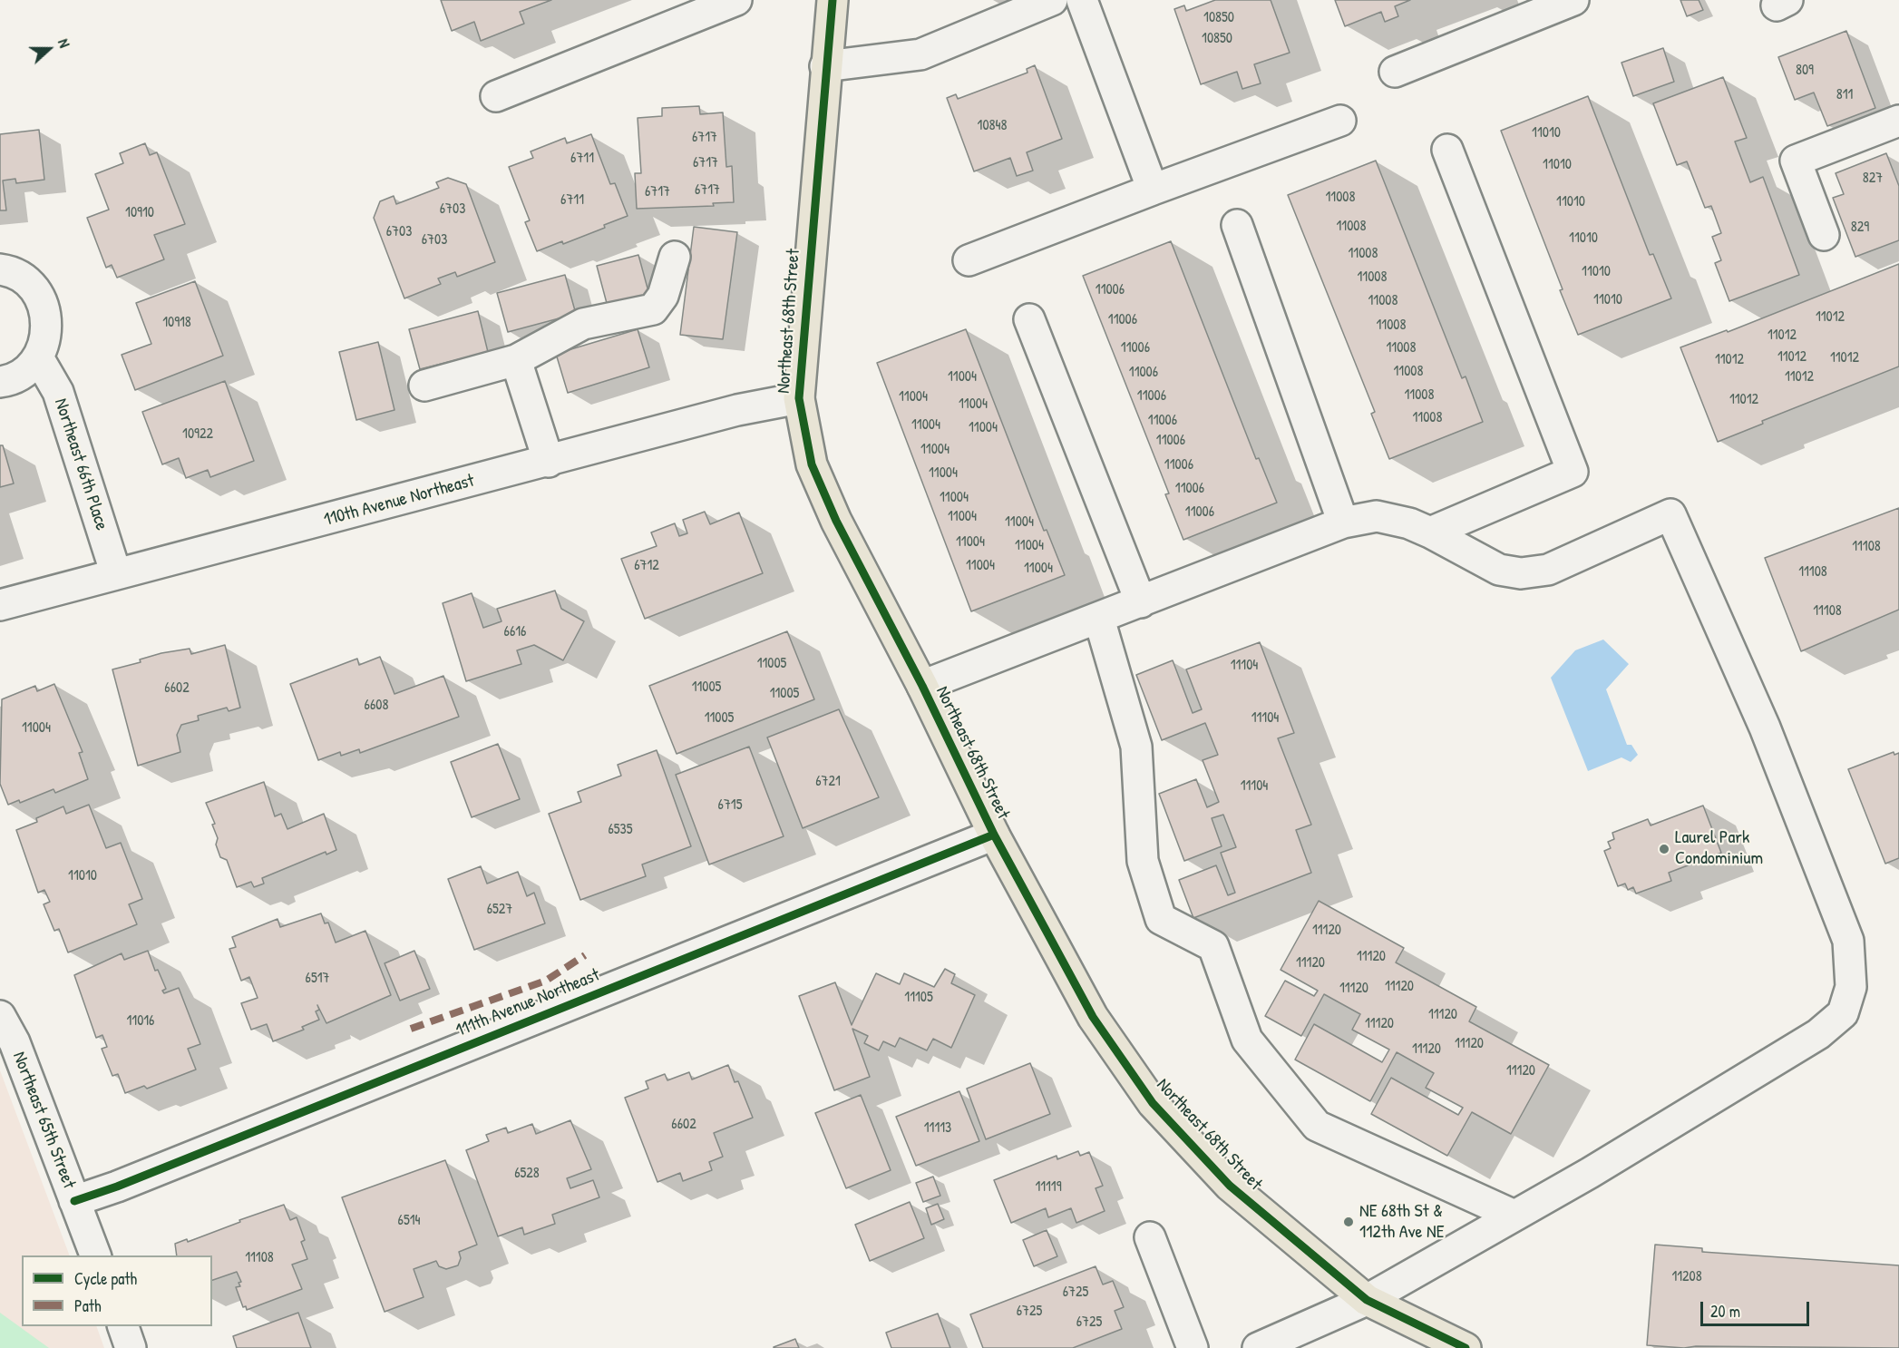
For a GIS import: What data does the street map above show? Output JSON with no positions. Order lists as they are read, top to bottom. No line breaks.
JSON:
{"streets":{"main road":["Northeast 68th Street"],"street":["Northeast 66th Place","110th Avenue Northeast","111th Avenue Northeast","Northeast 65th Street"]},"crossings":[["Northeast 68th Street","110th Avenue Northeast"],["Northeast 68th Street","111th Avenue Northeast"],["Northeast 66th Place","110th Avenue Northeast"],["111th Avenue Northeast","Northeast 65th Street"]],"places":["Laurel Park Condominium","NE 68th St & 112th Ave NE"],"house_numbers":["10850","10850","809","811","10848","11010","6717","6711","6717","11010","827","6717","6717","11008","6711","11010","6703","10910","11008","829","6703","11010","6703","11008","11010","11008","11006","11010","11008","11012","11006","10918","11008","11012","11006","11008","11012","11012","11012","11008","11006","11004","11012","11008","11006","11004","11012","11004","11008","11006","11004","11004","10922","11006","11004","11006","11004","11006","11004","11006","11004","11004","11004","11004","11108","6712","11004","11004","11108","11108","6616","11005","11104","11005","6602","11005","6608","11005","11104","11004","6721","11104","6715","6535","11010","6527","11120","11120","11120","6517","11120","11120","11105","11120","11016","11120","11120","11120","11120","6602","11113","6528","11119","6514","11108","11208","6725","6725","6725"],"legend":["Cycle path","Path"],"scale_bar":"20 m","north":"right"}
